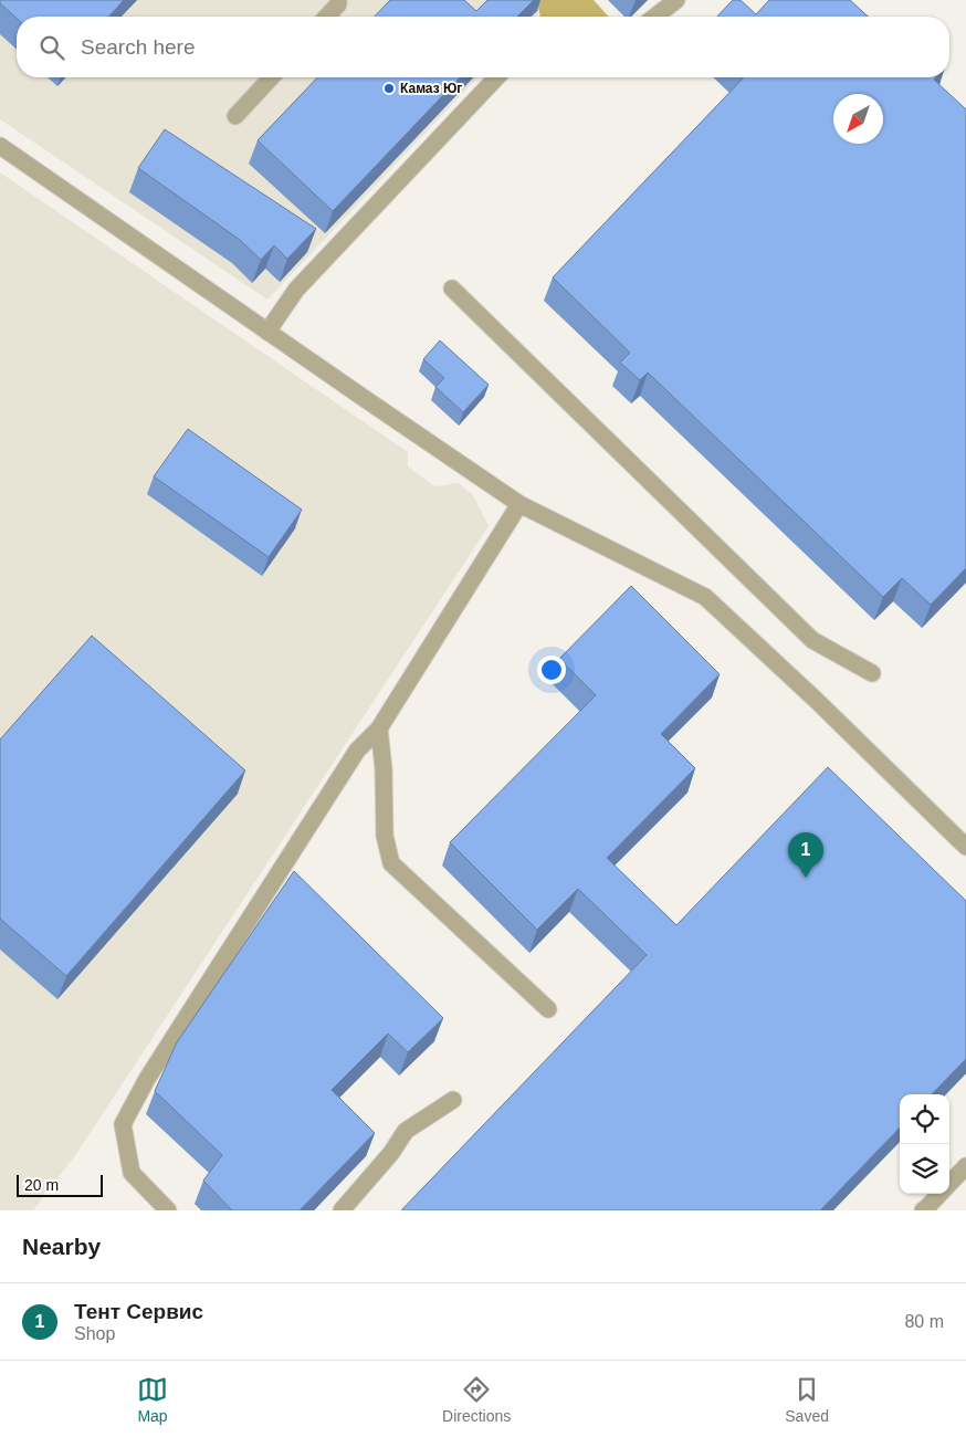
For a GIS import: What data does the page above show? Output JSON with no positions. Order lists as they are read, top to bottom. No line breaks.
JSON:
{"places":["Камаз Юг"],"scale_bar":"20 m","north":"bottom left","page":{"search":"Search here","pins":"1","scale":"20 m","heading":"Nearby","list":[{"mark":"1","name":"Тент Сервис","note":"Shop","value":"80 m"}],"nav":["Map","Directions","Saved"]}}
